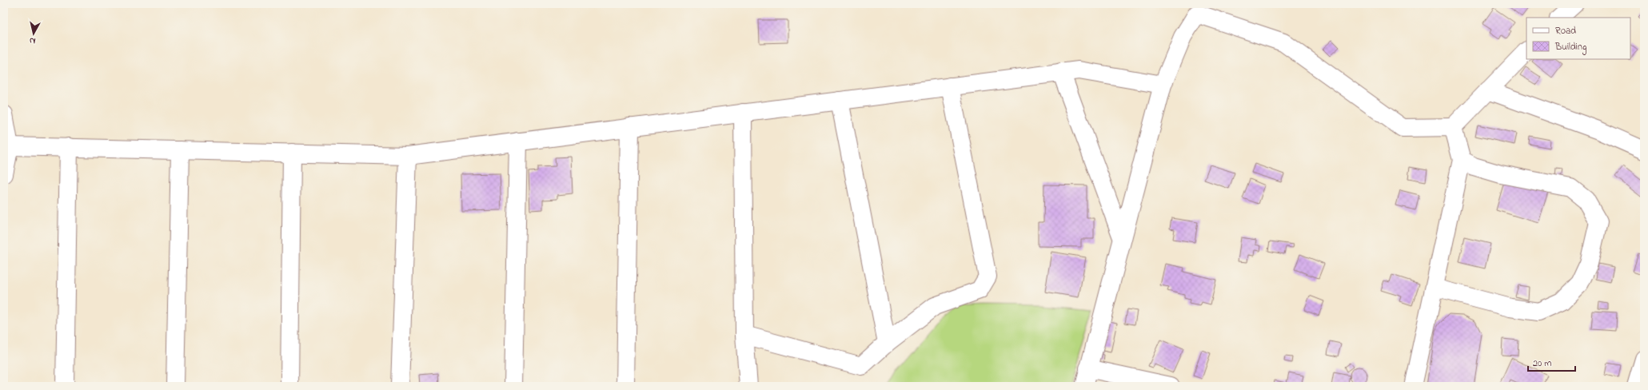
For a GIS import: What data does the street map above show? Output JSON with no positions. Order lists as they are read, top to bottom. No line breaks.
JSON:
{"legend":["Road","Building"],"scale_bar":"20 m","north":"bottom"}
